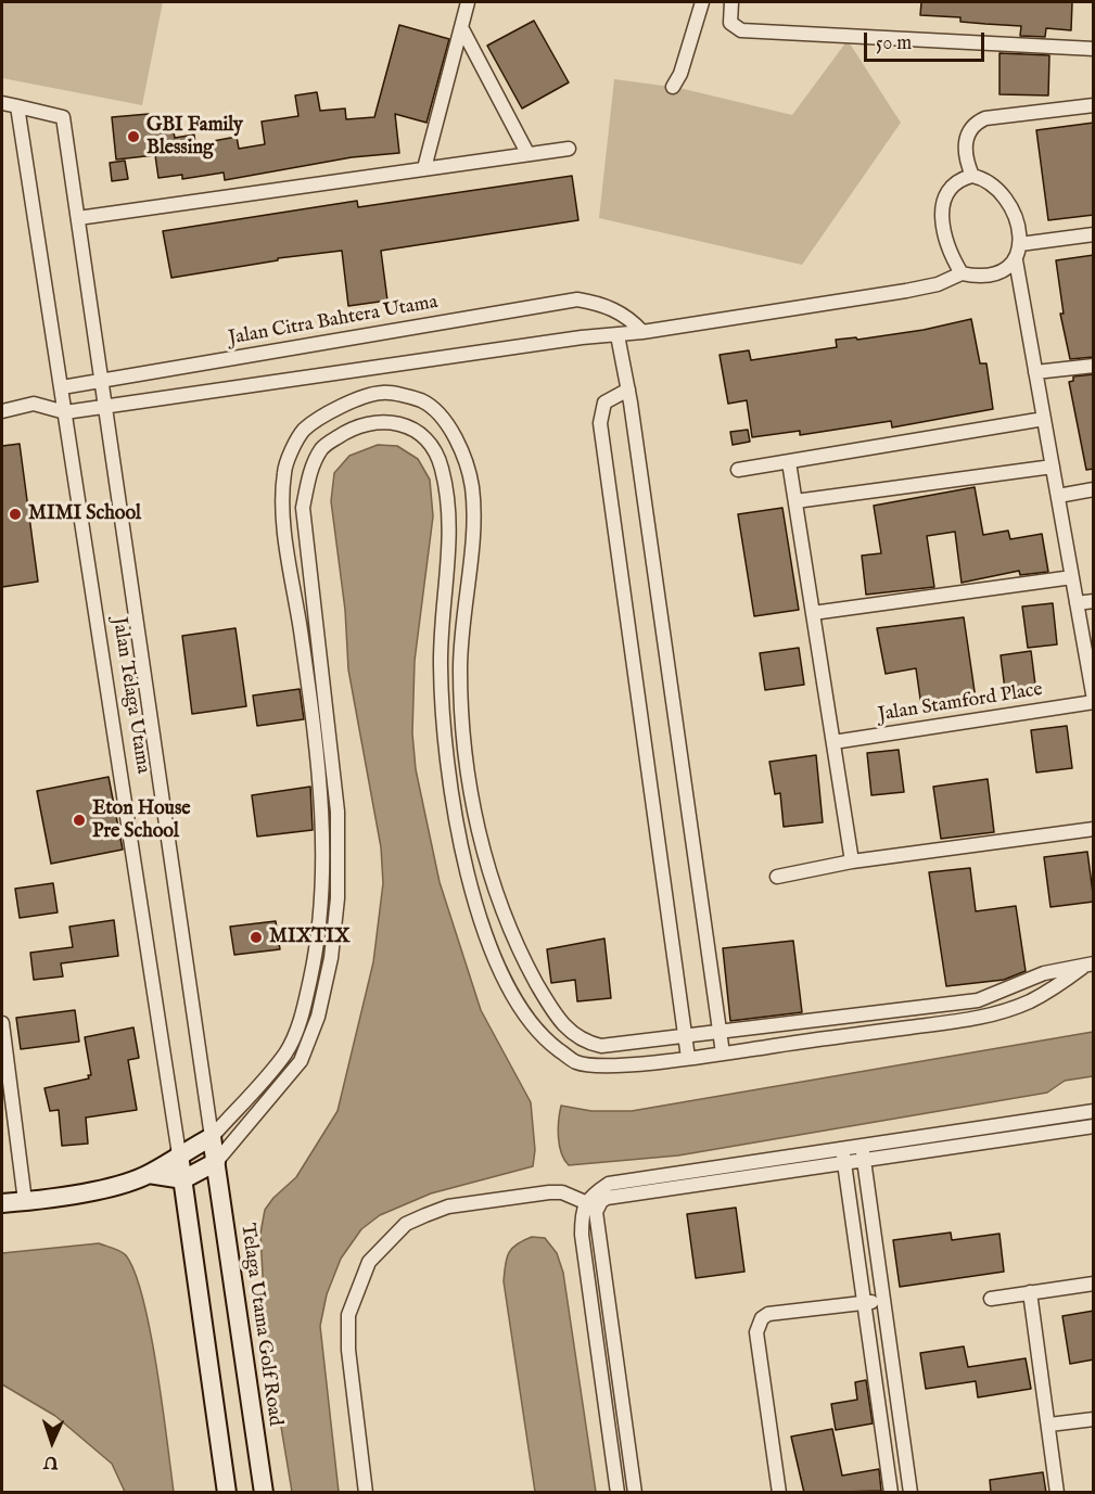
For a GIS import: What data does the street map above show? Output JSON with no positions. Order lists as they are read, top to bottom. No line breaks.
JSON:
{"streets":{"main road":["Jalan Telaga Utama","Telaga Utama Golf Road"],"street":["Jalan Citra Bahtera Utama","Jalan Stamford Place"]},"crossings":[["Jalan Citra Bahtera Utama","Jalan Telaga Utama"],["Jalan Telaga Utama","Telaga Utama Golf Road"]],"places":["GBI Family Blessing","MIMI School","Eton House Pre School","MIXTIX"],"scale_bar":"50 m","north":"bottom"}
